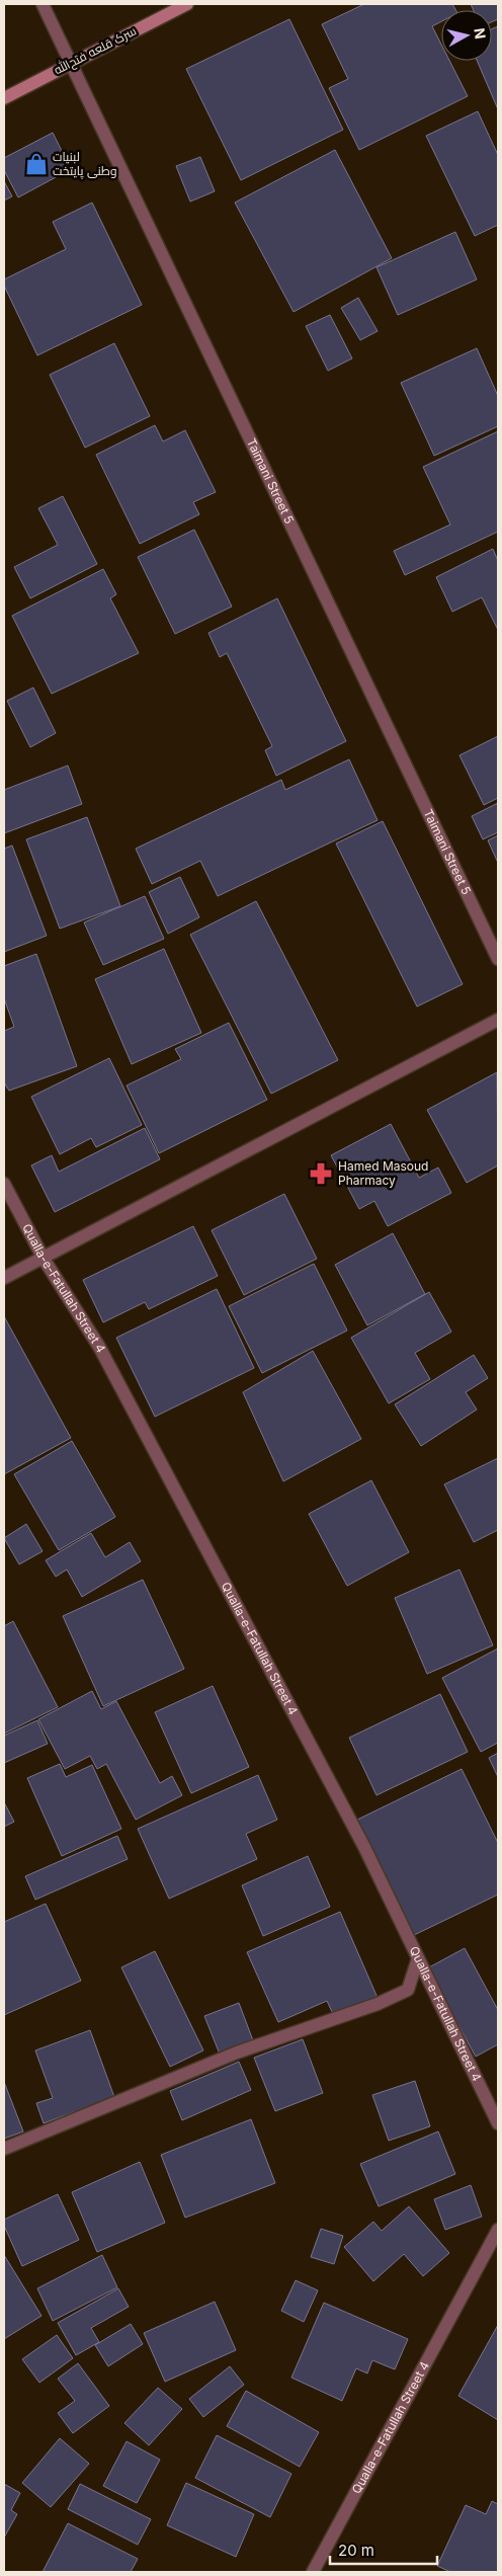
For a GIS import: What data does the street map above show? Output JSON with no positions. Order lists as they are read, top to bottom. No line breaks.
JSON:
{"streets":{"main road":["سرک قلعه فتح‌الله"],"street":["Taimani Street 5","Qualla-e-Fatullah Street 4"]},"crossings":[["سرک قلعه فتح‌الله","Taimani Street 5"]],"places":{"shop":["لبنیات وطنی پایتخت"],"pharmacy":["Hamed Masoud Pharmacy"]},"scale_bar":"20 m","north":"right"}
